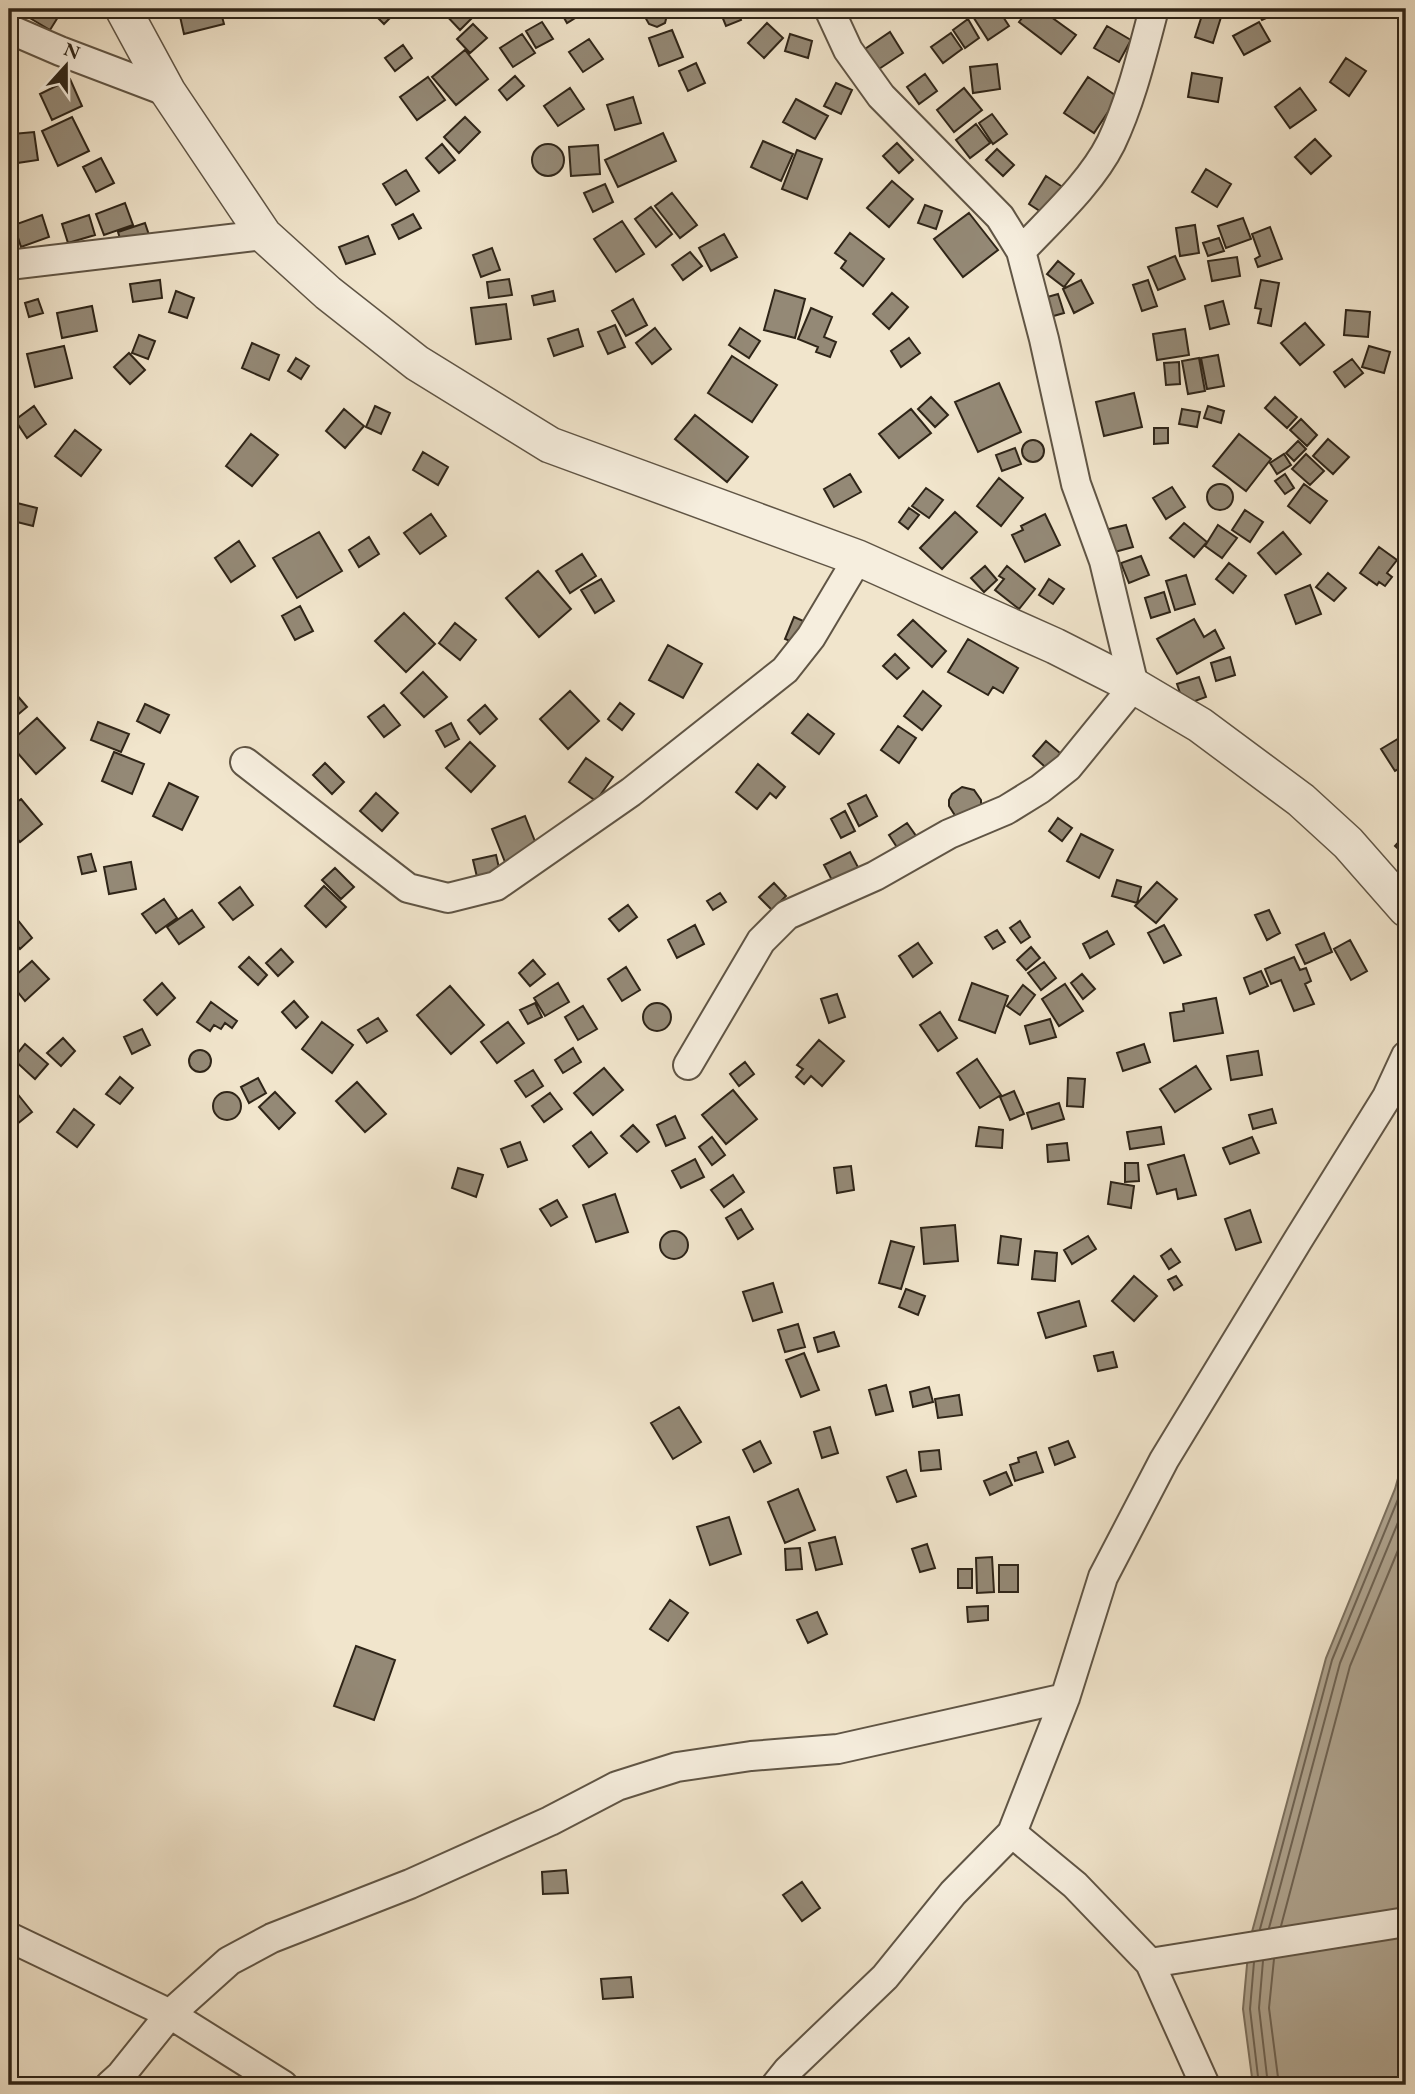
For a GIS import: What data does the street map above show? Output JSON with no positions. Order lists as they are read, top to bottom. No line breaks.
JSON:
{"north":"top"}
